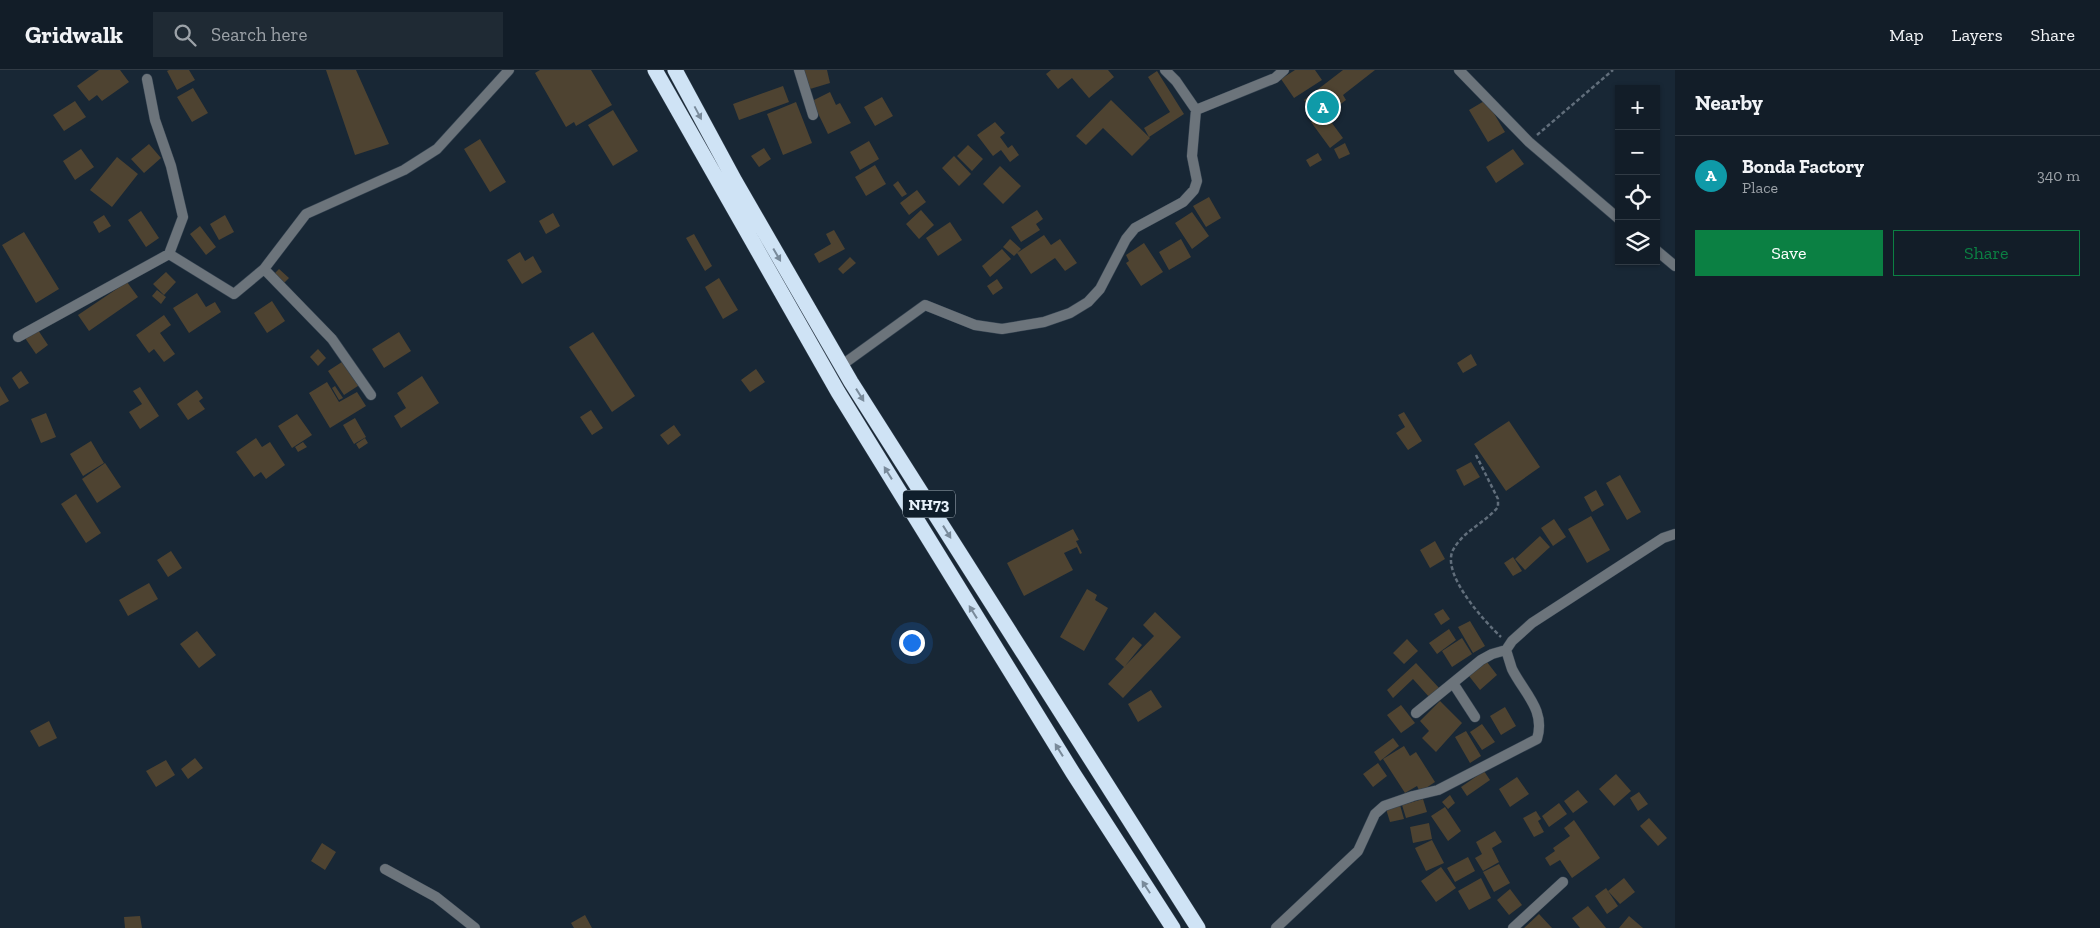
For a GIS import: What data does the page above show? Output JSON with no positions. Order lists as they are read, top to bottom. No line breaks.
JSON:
{"streets":{"highway":["NH73"]},"page":{"header":"Gridwalk","search":"Search here","nav":["Map","Layers","Share"],"heading":"Nearby","map_buttons":["+","−"],"pins":"A","list":[{"mark":"A","name":"Bonda Factory","note":"Place","value":"340 m"}],"buttons":["Save","Share"]}}
